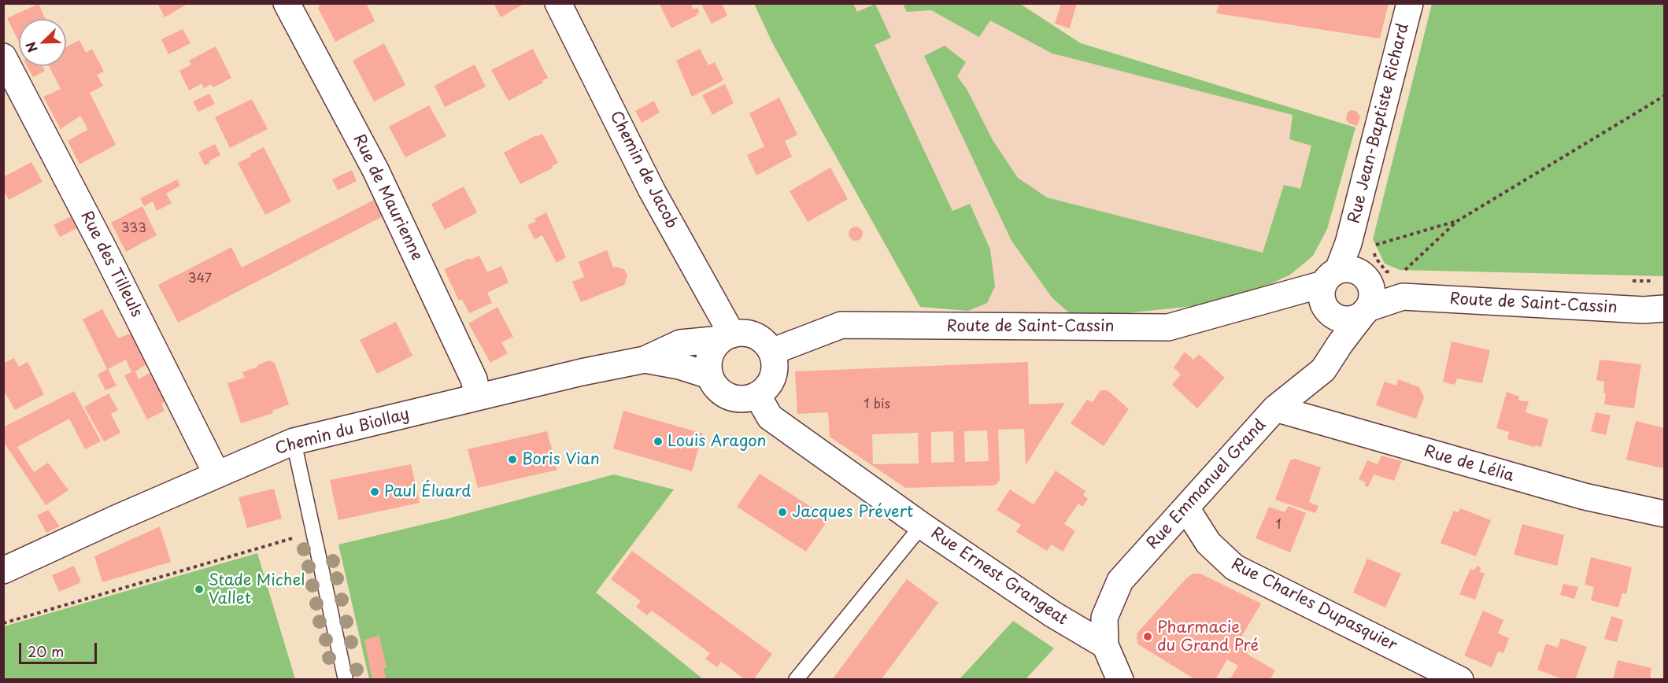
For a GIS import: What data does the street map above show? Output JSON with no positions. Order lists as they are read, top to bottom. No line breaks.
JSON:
{"streets":{"street":["Rue Jean-Baptiste Richard","Chemin de Jacob","Rue de Maurienne","Rue des Tilleuls","Route de Saint-Cassin","Chemin du Biollay","Rue de Lélia","Rue Emmanuel Grand","Rue Ernest Grangeat","Rue Charles Dupasquier"]},"crossings":[["Rue Jean-Baptiste Richard","Route de Saint-Cassin"],["Rue Jean-Baptiste Richard","Rue Emmanuel Grand"],["Chemin de Jacob","Route de Saint-Cassin"],["Chemin de Jacob","Chemin du Biollay"],["Chemin de Jacob","Rue Ernest Grangeat"],["Rue de Maurienne","Chemin du Biollay"],["Rue des Tilleuls","Chemin du Biollay"],["Route de Saint-Cassin","Chemin du Biollay"],["Route de Saint-Cassin","Rue Emmanuel Grand"],["Route de Saint-Cassin","Rue Ernest Grangeat"],["Chemin du Biollay","Rue Ernest Grangeat"],["Rue de Lélia","Rue Emmanuel Grand"],["Rue Emmanuel Grand","Rue Ernest Grangeat"],["Rue Emmanuel Grand","Rue Charles Dupasquier"]],"places":["Louis Aragon","Boris Vian","Paul Éluard","Jacques Prévert","Stade Michel Vallet","Pharmacie du Grand Pré"],"house_numbers":["333","347","1 bis","1"],"scale_bar":"20 m","north":"bottom left"}
